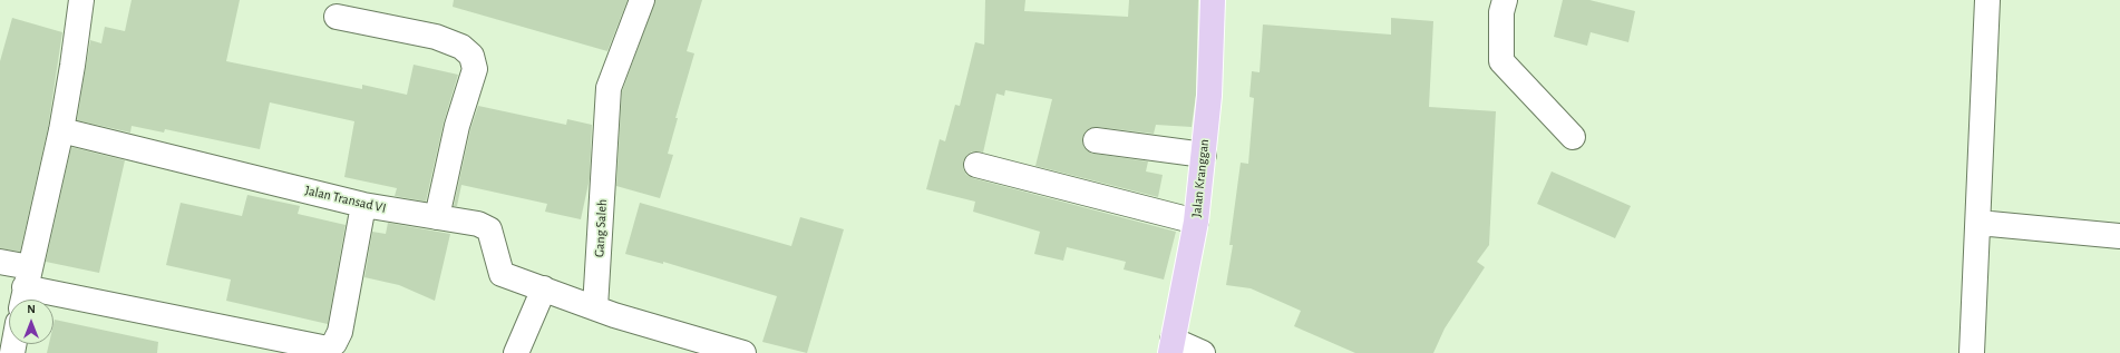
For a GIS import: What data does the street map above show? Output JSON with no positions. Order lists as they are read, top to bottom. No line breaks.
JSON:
{"streets":{"main road":["Jalan Kranggan"],"street":["Jalan Transad VI","Gang Saleh"]},"crossings":[["Jalan Transad VI","Gang Saleh"]],"north":"top"}
